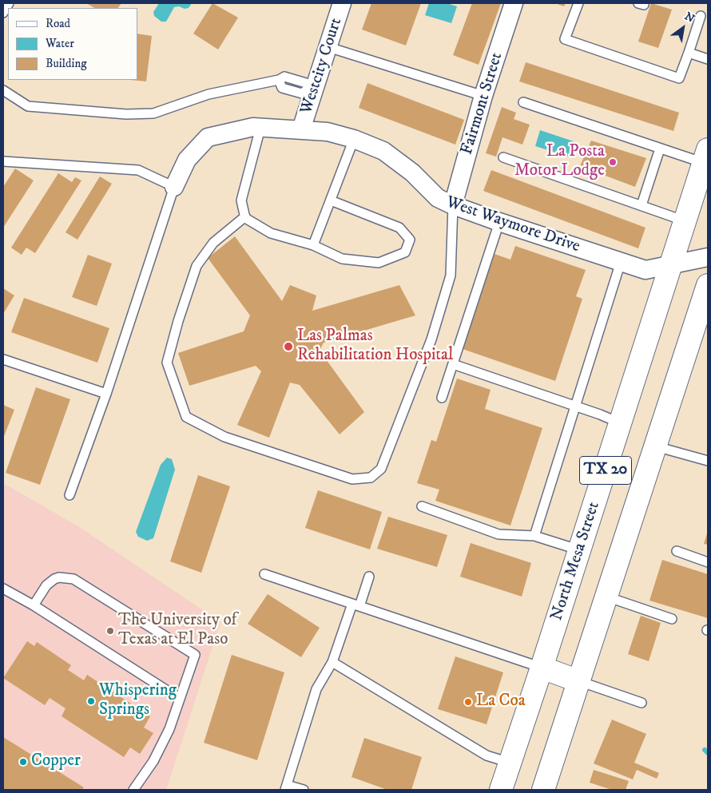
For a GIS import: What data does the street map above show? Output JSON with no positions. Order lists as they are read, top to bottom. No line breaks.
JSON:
{"streets":{"main road":["TX 20","North Mesa Street"],"street":["Westcity Court","Fairmont Street","West Waymore Drive"]},"crossings":[["Westcity Court","West Waymore Drive"],["Fairmont Street","West Waymore Drive"],["West Waymore Drive","North Mesa Street"]],"places":["La Posta Motor Lodge","Las Palmas Rehabilitation Hospital","The University of Texas at El Paso","Whispering Springs","La Coa","Copper"],"legend":["Road","Water","Building"],"north":"top right"}
